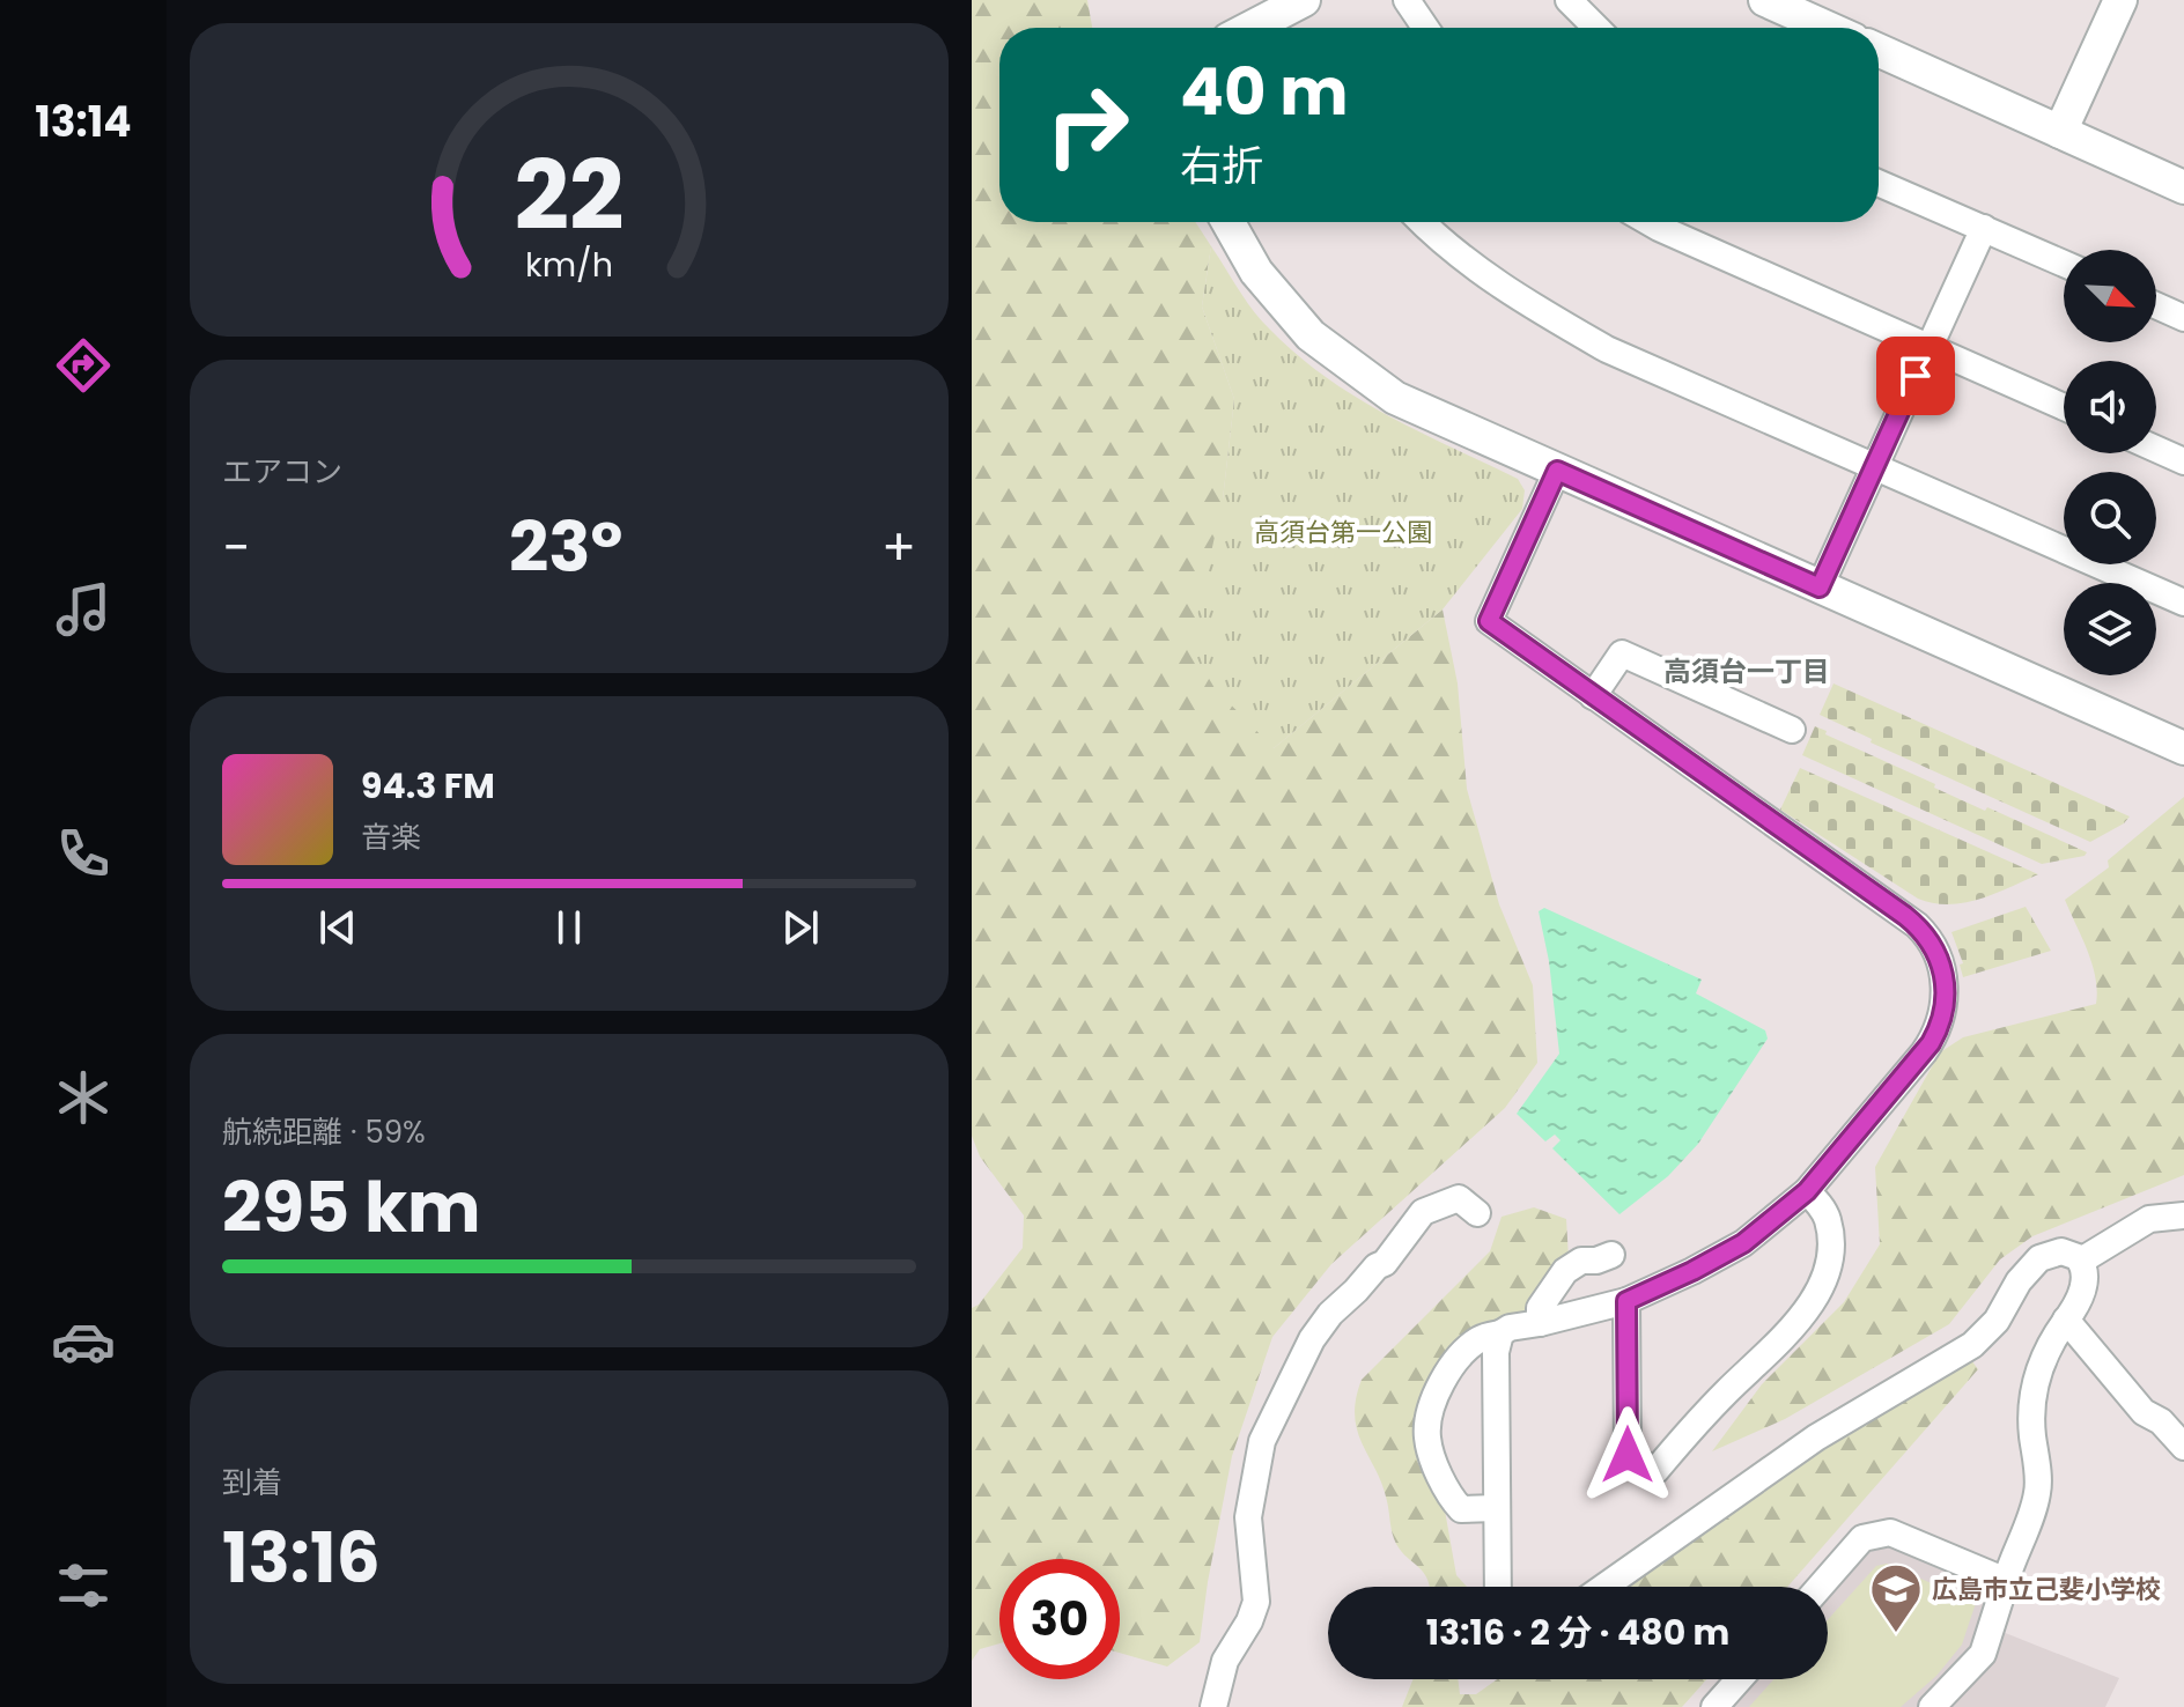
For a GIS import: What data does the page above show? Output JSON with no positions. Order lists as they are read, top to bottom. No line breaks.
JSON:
{"districts":["高須台一丁目"],"parks":["高須台第一公園"],"places":{"school or university":["広島市立己斐小学校"]},"north":"bottom right","page":{"tabs":"13:14","turn":["40 m","右折"],"tile":["エアコン",["航続距離 · 59%","295 km"],["到着","13:16"]],"heat":["−","23°","+"],"song":["94.3 FM","音楽"],"limit":"30","trip":"13:16 · 2 分 · 480 m","gauge":["22","km/h"]}}
